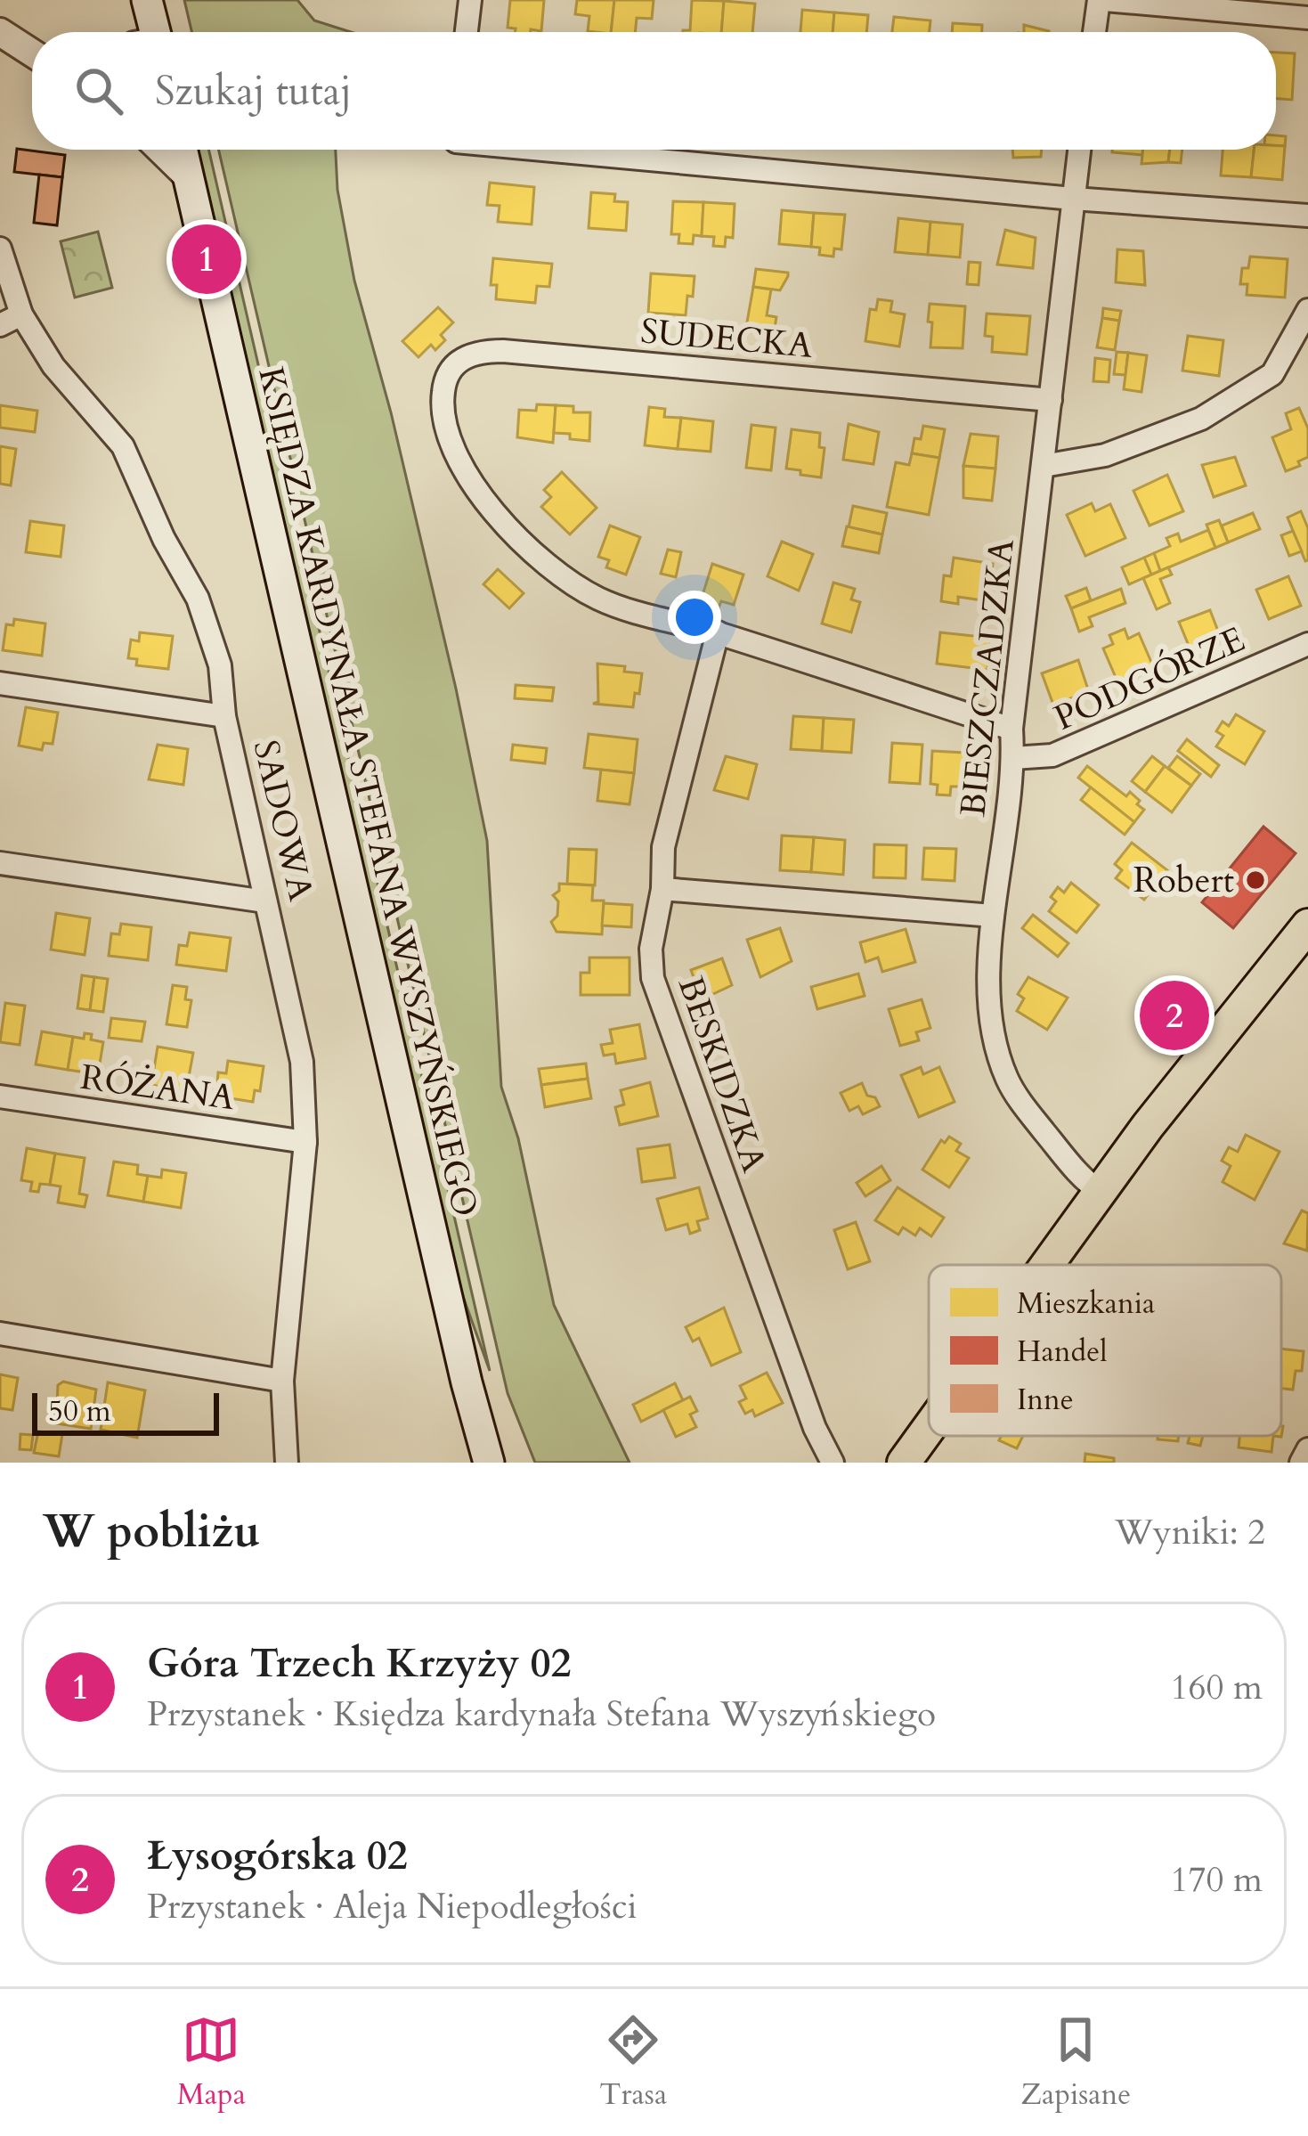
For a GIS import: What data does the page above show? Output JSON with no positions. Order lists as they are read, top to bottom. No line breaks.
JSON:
{"streets":{"main road":["KSIĘDZA KARDYNAŁA STEFANA WYSZYŃSKIEGO"],"street":["SUDECKA","BIESZCZADZKA","PODGÓRZE","SADOWA","BESKIDZKA","RÓŻANA"]},"crossings":[["SUDECKA","BIESZCZADZKA"],["SUDECKA","PODGÓRZE"],["BIESZCZADZKA","PODGÓRZE"],["PODGÓRZE","BESKIDZKA"],["SADOWA","RÓŻANA"]],"places":["Robert"],"legend":["Mieszkania","Handel","Inne"],"scale_bar":"50 m","page":{"search":"Szukaj tutaj","pins":["1","2"],"scale":"50 m","heading":["W pobliżu","Wyniki: 2"],"list":[{"mark":"1","name":"Góra Trzech Krzyży 02","note":"Przystanek · Księdza kardynała Stefana Wyszyńskiego","value":"160 m"},{"mark":"2","name":"Łysogórska 02","note":"Przystanek · Aleja Niepodległości","value":"170 m"}],"nav":["Mapa","Trasa","Zapisane"]}}
